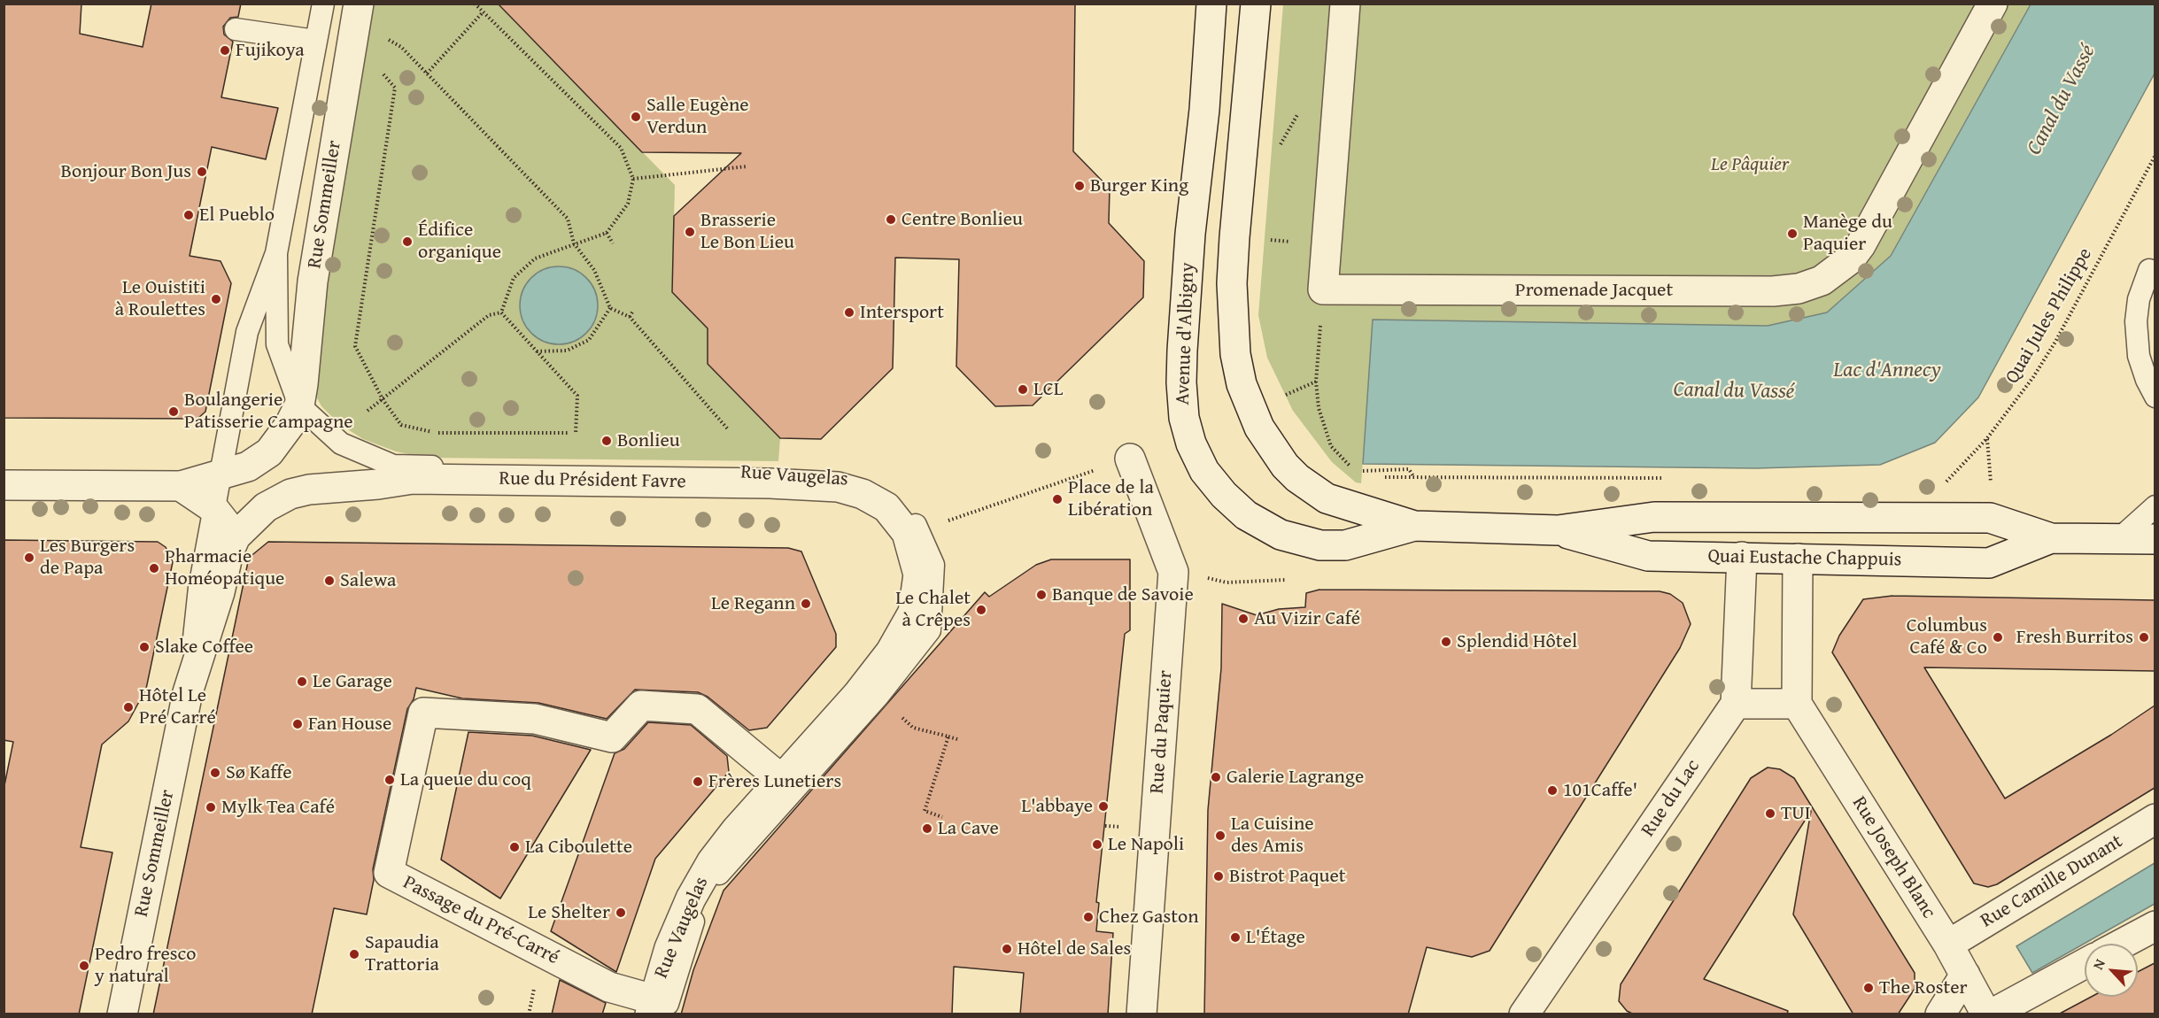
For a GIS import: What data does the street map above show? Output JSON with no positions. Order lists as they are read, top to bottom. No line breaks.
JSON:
{"streets":{"street":["Rue Sommeiller","Promenade Jacquet","Avenue d'Albigny","Rue Vaugelas","Rue du Président Favre","Quai Eustache Chappuis","Rue du Paquier","Rue du Lac","Rue Joseph Blanc","Rue Camille Dunant","Passage du Pré-Carré"],"path":["Quai Jules Philippe"]},"crossings":[["Rue Sommeiller","Rue Vaugelas"],["Rue Sommeiller","Rue du Président Favre"],["Avenue d'Albigny","Quai Eustache Chappuis"],["Rue Vaugelas","Rue du Président Favre"],["Rue Vaugelas","Passage du Pré-Carré"],["Rue Joseph Blanc","Rue Camille Dunant"]],"water":["Canal du Vassé","Lac d'Annecy"],"parks":["Le Pâquier"],"places":["Fujikoya","Salle Eugène Verdun","Bonjour Bon Jus","Burger King","El Pueblo","Centre Bonlieu","Brasserie Le Bon Lieu","Manège du Paquier","Édifice organique","Le Ouistiti à Roulettes","Intersport","LCL","Boulangerie Patisserie Campagne","Bonlieu","Place de la Libération","Les Burgers de Papa","Pharmacie Homéopatique","Salewa","Banque de Savoie","Le Regann","Le Chalet à Crêpes","Au Vizir Café","Columbus Café & Co","Fresh Burritos","Splendid Hôtel","Slake Coffee","Le Garage","Hôtel Le Pré Carré","Fan House","Sø Kaffe","Galerie Lagrange","La queue du coq","Frères Lunetiers","101Caffe'","L'abbaye","Mylk Tea Café","TUI","La Cave","La Cuisine des Amis","Le Napoli","La Ciboulette","Bistrot Paquet","Le Shelter","Chez Gaston","L'Étage","Hôtel de Sales","Sapaudia Trattoria","Pedro fresco y natural","The Roster"],"north":"top left"}
